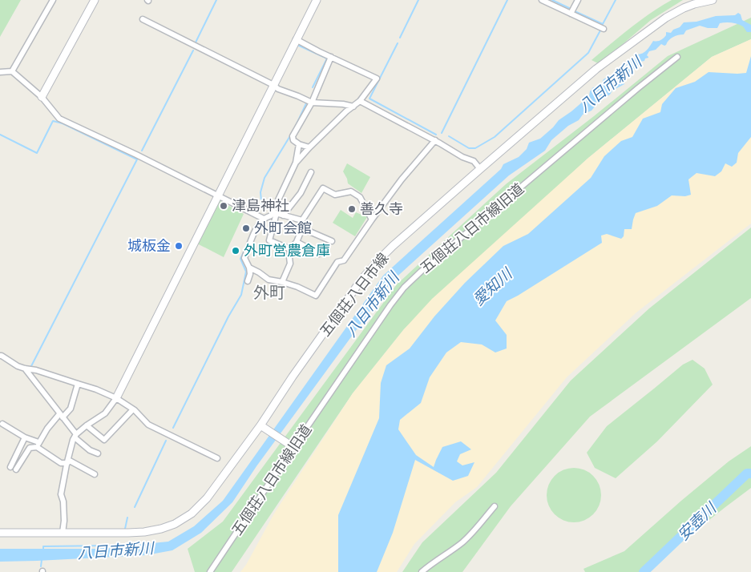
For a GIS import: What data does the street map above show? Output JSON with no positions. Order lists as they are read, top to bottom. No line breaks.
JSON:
{"streets":{"main road":["五個荘八日市線"],"street":["五個荘八日市線旧道"]},"districts":["外町"],"water":["八日市新川","愛知川","安壺川"],"places":["津島神社","善久寺","外町会館","城板金","外町営農倉庫"]}
